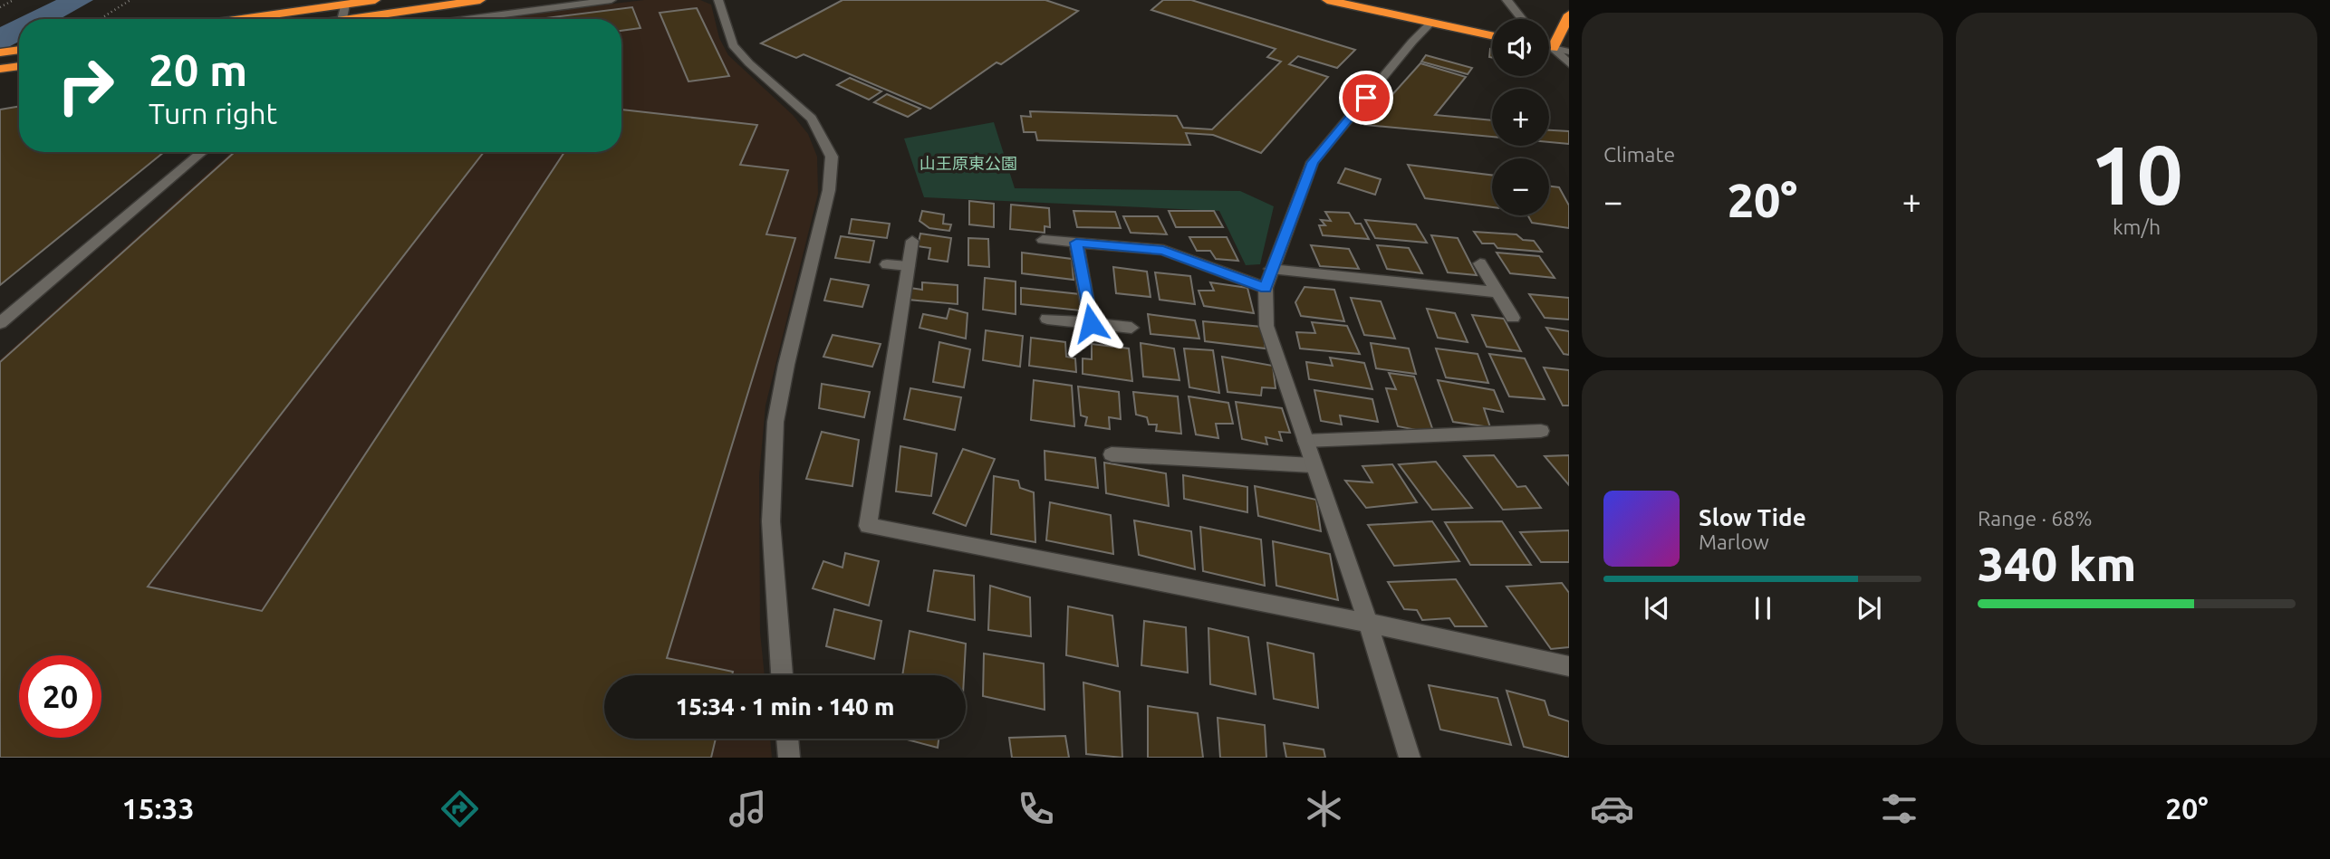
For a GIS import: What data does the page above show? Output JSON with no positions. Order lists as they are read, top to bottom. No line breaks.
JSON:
{"parks":["山王原東公園"],"page":{"tile":["Climate",["10","km/h"],["Range · 68%","340 km"]],"map_buttons":["+","−"],"turn":["20 m","Turn right"],"heat":["−","20°","+"],"song":["Slow Tide","Marlow"],"limit":"20","trip":"15:34 · 1 min · 140 m","tabs":["15:33","20°"]}}
